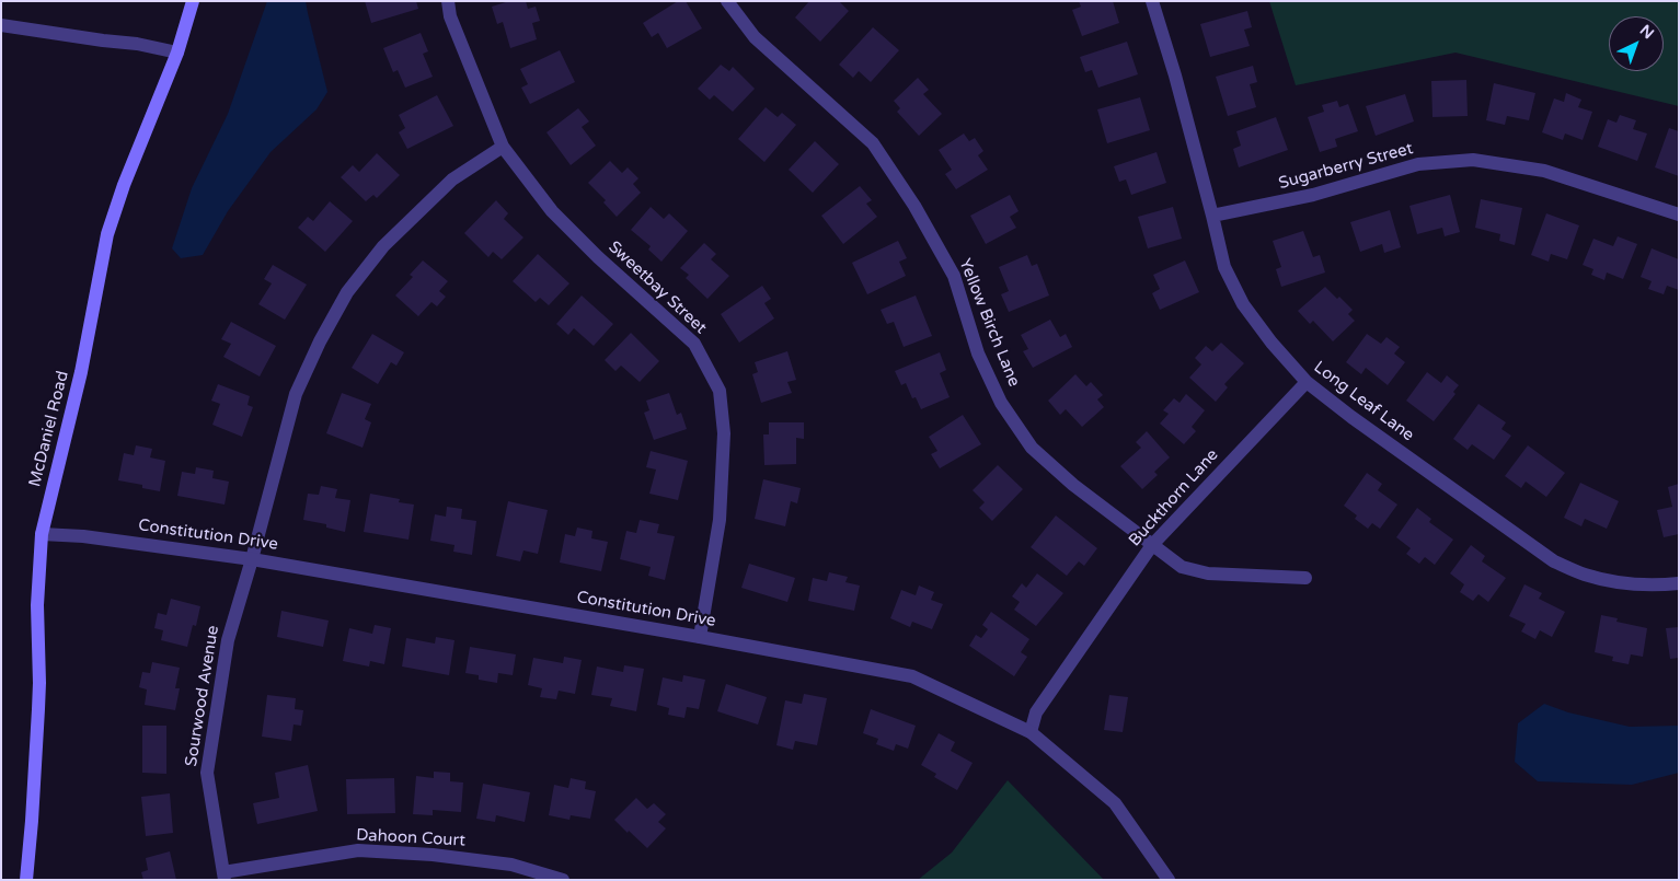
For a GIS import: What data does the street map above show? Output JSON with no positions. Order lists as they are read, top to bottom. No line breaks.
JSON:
{"streets":{"main road":["McDaniel Road"],"street":["Sugarberry Street","Sweetbay Street","Yellow Birch Lane","Long Leaf Lane","Buckthorn Lane","Constitution Drive","Sourwood Avenue","Dahoon Court"]},"crossings":[["Sugarberry Street","Long Leaf Lane"],["Sweetbay Street","Constitution Drive"],["Sweetbay Street","Sourwood Avenue"],["Yellow Birch Lane","Buckthorn Lane"],["Long Leaf Lane","Buckthorn Lane"],["McDaniel Road","Constitution Drive"],["Buckthorn Lane","Constitution Drive"],["Constitution Drive","Sourwood Avenue"],["Sourwood Avenue","Dahoon Court"]],"north":"top right"}
